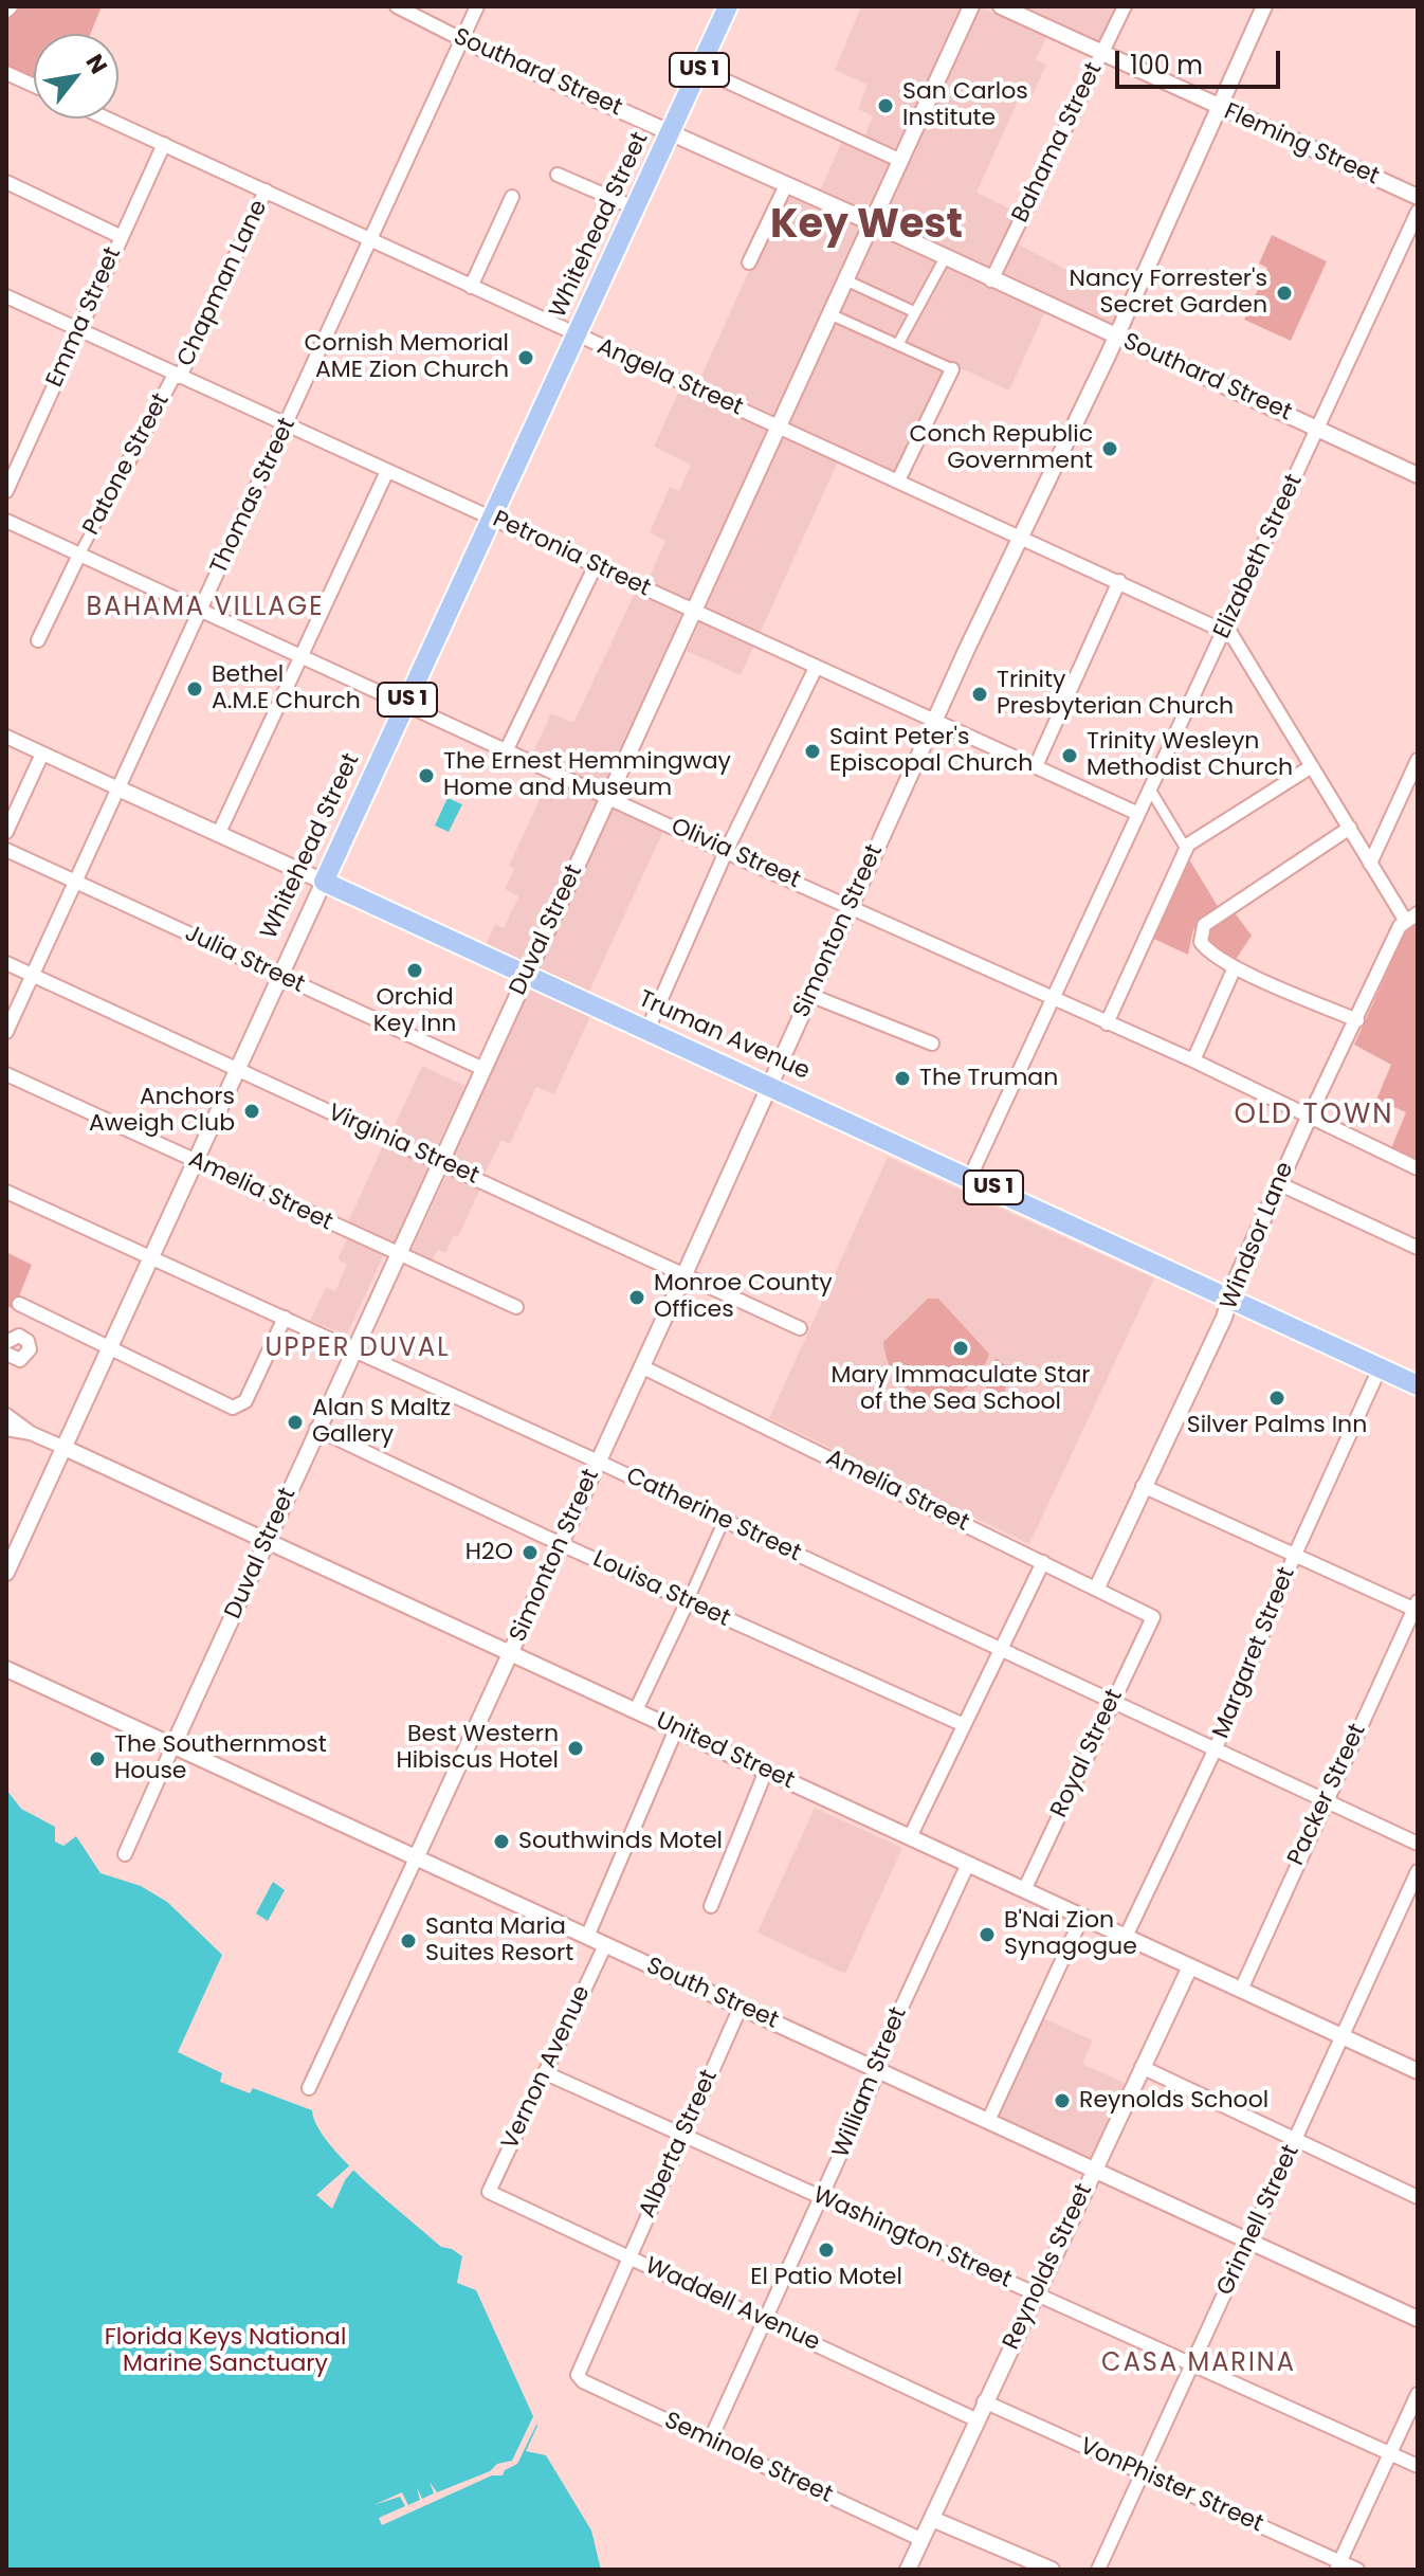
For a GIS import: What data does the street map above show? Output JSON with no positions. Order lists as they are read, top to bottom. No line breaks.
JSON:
{"streets":{"main road":["US 1","Whitehead Street","Truman Avenue"],"street":["Southard Street","Bahama Street","Fleming Street","Chapman Lane","Emma Street","Angela Street","Patone Street","Thomas Street","Petronia Street","Elizabeth Street","Olivia Street","Duval Street","Simonton Street","Julia Street","Virginia Street","Amelia Street","Windsor Lane","Catherine Street","Louisa Street","Margaret Street","United Street","Royal Street","Packer Street","South Street","Vernon Avenue","William Street","Alberta Street","Grinnell Street","Washington Street","Reynolds Street","Waddell Avenue","Seminole Street","VonPhister Street"]},"crossings":[["Southard Street","Bahama Street"],["Southard Street","Whitehead Street"],["Southard Street","Thomas Street"],["Southard Street","Elizabeth Street"],["Southard Street","Duval Street"],["Southard Street","Simonton Street"],["Bahama Street","Fleming Street"],["Fleming Street","Simonton Street"],["Whitehead Street","Angela Street"],["Whitehead Street","Petronia Street"],["Whitehead Street","Olivia Street"],["Whitehead Street","Julia Street"],["Whitehead Street","Truman Avenue"],["Whitehead Street","Virginia Street"],["Whitehead Street","Amelia Street"],["Whitehead Street","Catherine Street"],["Whitehead Street","United Street"],["Chapman Lane","Angela Street"],["Chapman Lane","Patone Street"],["Chapman Lane","Petronia Street"],["Emma Street","Angela Street"],["Emma Street","Petronia Street"],["Angela Street","Thomas Street"],["Angela Street","Elizabeth Street"],["Angela Street","Duval Street"],["Angela Street","Simonton Street"],["Angela Street","Windsor Lane"],["Patone Street","Petronia Street"],["Patone Street","Olivia Street"],["Thomas Street","Petronia Street"],["Thomas Street","Olivia Street"],["Thomas Street","Julia Street"],["Thomas Street","Truman Avenue"],["Thomas Street","Virginia Street"],["Petronia Street","Elizabeth Street"],["Petronia Street","Duval Street"],["Petronia Street","Simonton Street"],["Elizabeth Street","Olivia Street"],["Elizabeth Street","Truman Avenue"],["Elizabeth Street","Windsor Lane"],["Olivia Street","Duval Street"],["Olivia Street","Simonton Street"],["Olivia Street","Windsor Lane"],["Duval Street","Julia Street"],["Duval Street","Truman Avenue"],["Duval Street","Virginia Street"],["Duval Street","Amelia Street"],["Duval Street","Catherine Street"],["Duval Street","Louisa Street"],["Duval Street","United Street"],["Duval Street","South Street"],["Simonton Street","Truman Avenue"],["Simonton Street","Virginia Street"],["Simonton Street","Amelia Street"],["Simonton Street","Catherine Street"],["Simonton Street","Louisa Street"],["Simonton Street","United Street"],["Simonton Street","South Street"],["Truman Avenue","Windsor Lane"],["Truman Avenue","Margaret Street"],["Amelia Street","Windsor Lane"],["Amelia Street","Royal Street"],["Catherine Street","Margaret Street"],["Catherine Street","Royal Street"],["Catherine Street","Packer Street"],["Margaret Street","United Street"],["United Street","Royal Street"],["United Street","Packer Street"],["United Street","William Street"],["United Street","Grinnell Street"],["United Street","Reynolds Street"],["South Street","Vernon Avenue"],["South Street","William Street"],["South Street","Alberta Street"],["South Street","Grinnell Street"],["South Street","Reynolds Street"],["Vernon Avenue","Washington Street"],["Vernon Avenue","Waddell Avenue"],["William Street","Washington Street"],["William Street","Waddell Avenue"],["William Street","Seminole Street"],["Alberta Street","Washington Street"],["Alberta Street","Waddell Avenue"],["Alberta Street","Seminole Street"],["Grinnell Street","Washington Street"],["Grinnell Street","VonPhister Street"],["Washington Street","Reynolds Street"],["Reynolds Street","Waddell Avenue"],["Reynolds Street","Seminole Street"],["Reynolds Street","VonPhister Street"]],"districts":["Key West","BAHAMA VILLAGE","OLD TOWN","UPPER DUVAL","CASA MARINA"],"parks":["Florida Keys National Marine Sanctuary"],"places":["San Carlos Institute","Nancy Forrester's Secret Garden","Cornish Memorial AME Zion Church","Conch Republic Government","Bethel A.M.E Church","Trinity Presbyterian Church","Saint Peter's Episcopal Church","Trinity Wesleyn Methodist Church","The Ernest Hemmingway Home and Museum","Orchid Key Inn","The Truman","Anchors Aweigh Club","Monroe County Offices","Mary Immaculate Star of the Sea School","Silver Palms Inn","Alan S Maltz Gallery","H2O","Best Western Hibiscus Hotel","The Southernmost House","Southwinds Motel","B'Nai Zion Synagogue","Santa Maria Suites Resort","Reynolds School","El Patio Motel"],"scale_bar":"100 m","north":"top right"}
